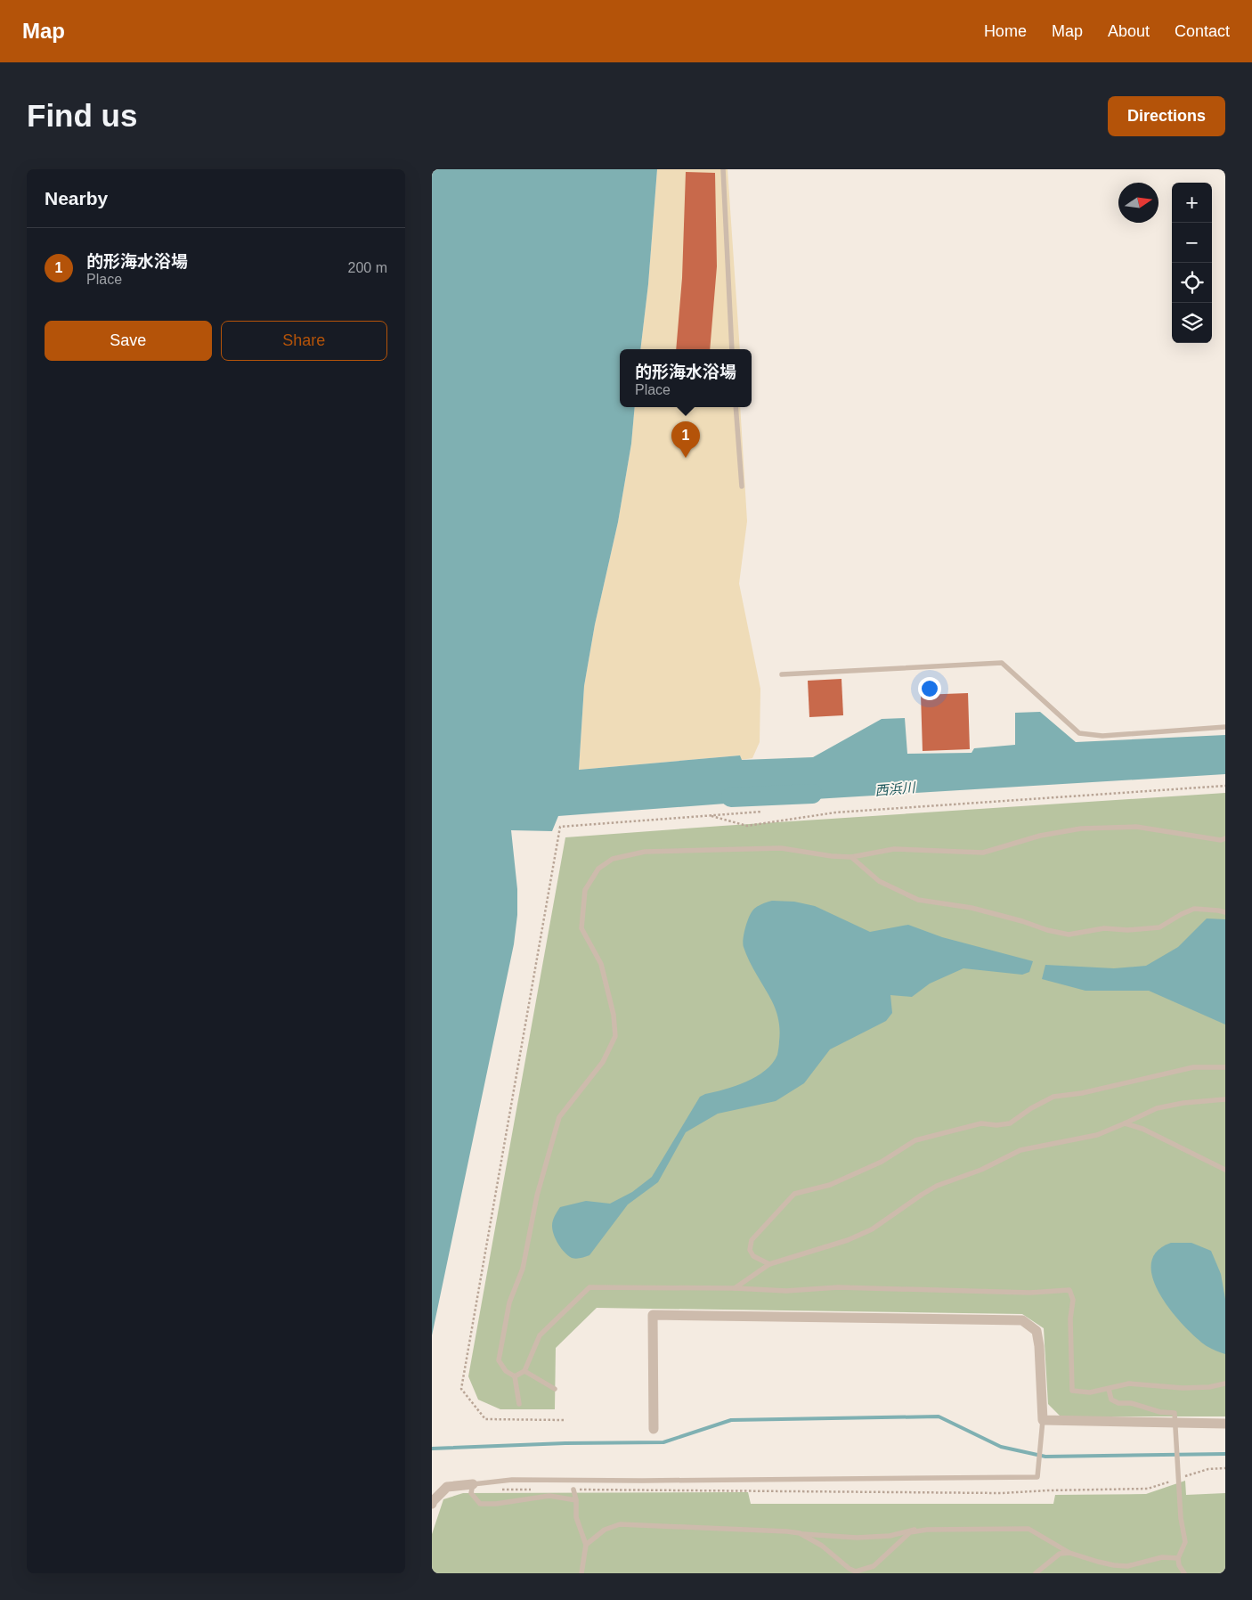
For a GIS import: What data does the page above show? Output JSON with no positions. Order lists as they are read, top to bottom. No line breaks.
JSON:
{"water":["西浜川"],"north":"right","page":{"header":"Map","nav":["Home","Map","About","Contact"],"buttons":["Directions",["Save","Share"]],"title":"Find us","heading":"Nearby","map_buttons":["+","−"],"list":[{"mark":"1","name":"的形海水浴場","note":"Place","value":"200 m"}],"popup":["的形海水浴場","Place"],"pins":"1"}}
